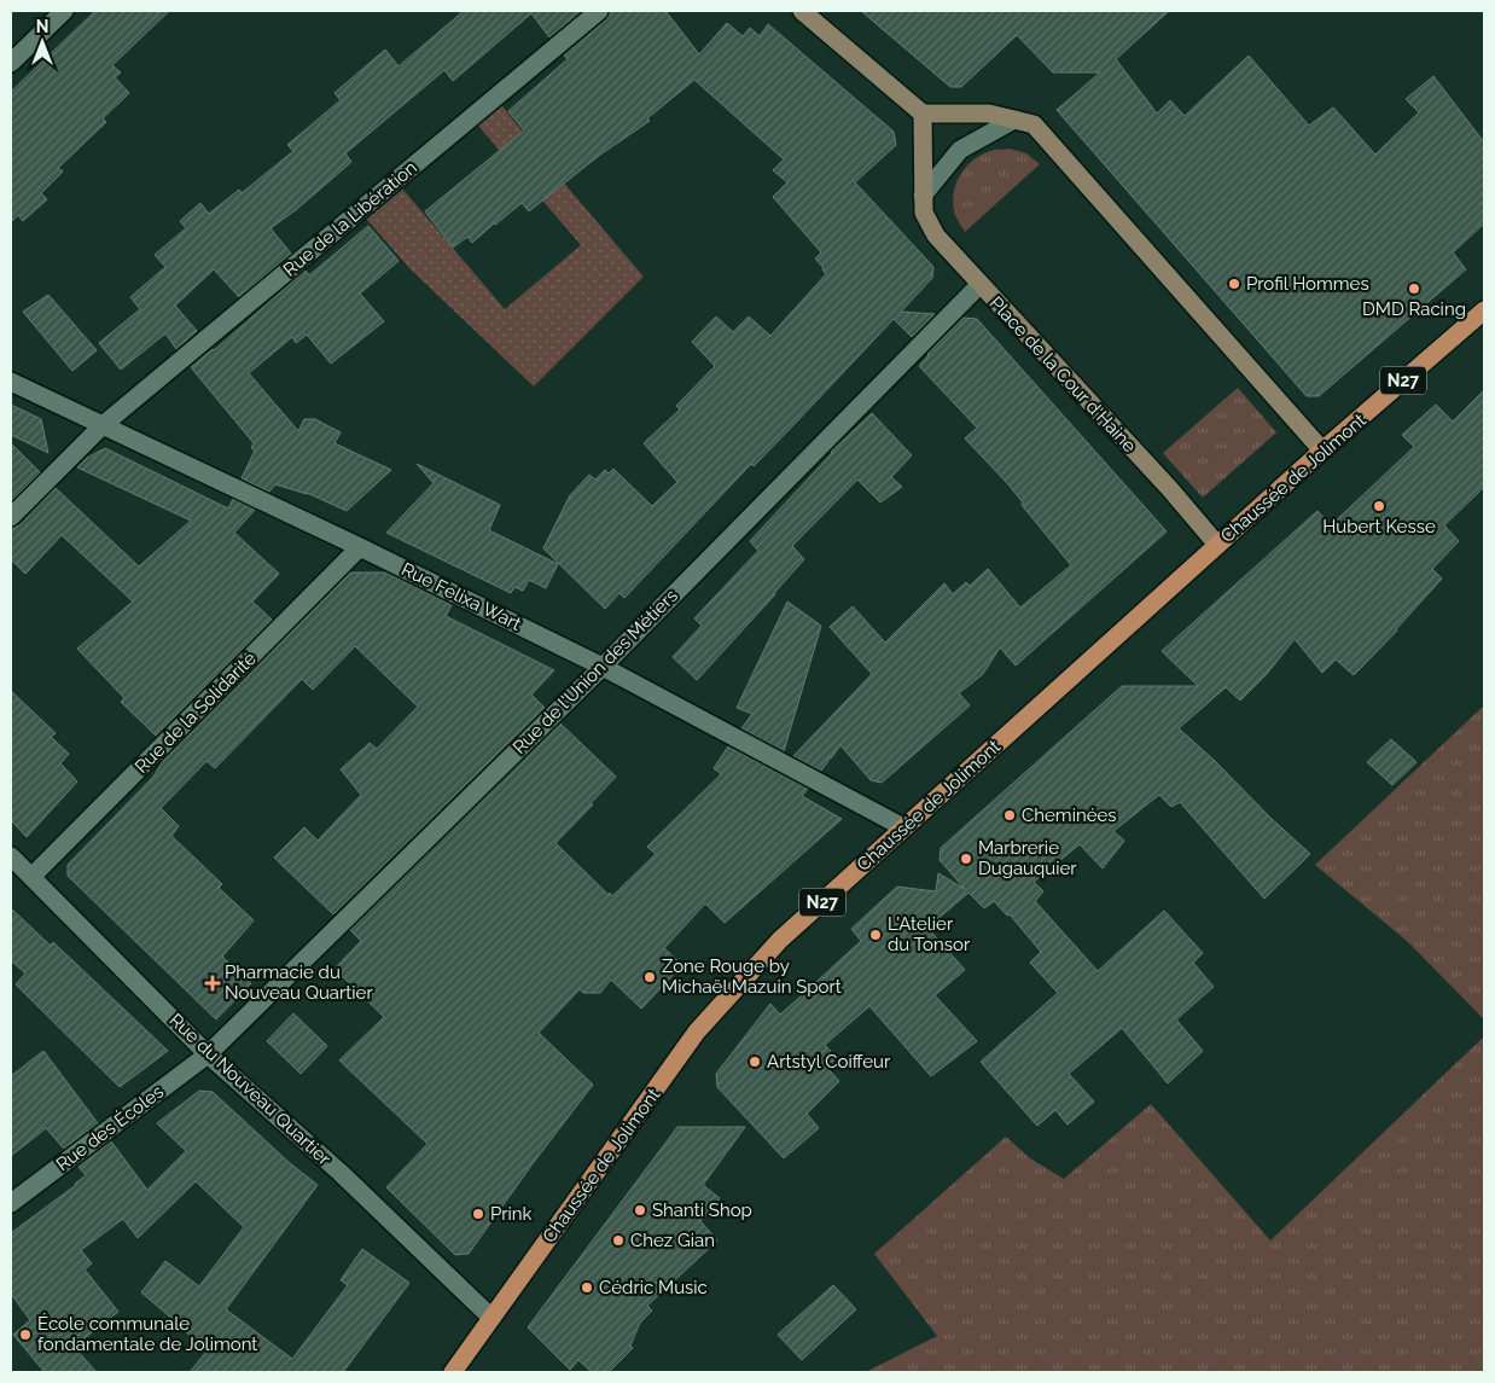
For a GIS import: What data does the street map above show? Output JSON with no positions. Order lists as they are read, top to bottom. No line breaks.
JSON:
{"streets":{"main road":["N27","Chaussée de Jolimont"],"street":["Rue de la Libération","Place de la Cour d'Haine","Rue Felixa Wart","Rue de l'Union des Métiers","Rue de la Solidarité","Rue du Nouveau Quartier","Rue des Écoles"]},"crossings":[["Rue de la Libération","Rue Felixa Wart"],["Place de la Cour d'Haine","Chaussée de Jolimont"],["Place de la Cour d'Haine","Rue de l'Union des Métiers"],["Chaussée de Jolimont","Rue Felixa Wart"],["Chaussée de Jolimont","Rue du Nouveau Quartier"],["Rue Felixa Wart","Rue de l'Union des Métiers"],["Rue Felixa Wart","Rue de la Solidarité"],["Rue de l'Union des Métiers","Rue du Nouveau Quartier"],["Rue de l'Union des Métiers","Rue des Écoles"],["Rue de la Solidarité","Rue du Nouveau Quartier"],["Rue du Nouveau Quartier","Rue des Écoles"]],"places":{"other":["Profil Hommes","DMD Racing","Hubert Kesse","Cheminées","Marbrerie Dugauquier","L'Atelier du Tonsor","Zone Rouge by Michaël Mazuin Sport","Artstyl Coiffeur","Shanti Shop","Prink","Chez Gian","Cédric Music","École communale fondamentale de Jolimont"],"health":["Pharmacie du Nouveau Quartier"]},"north":"top"}
